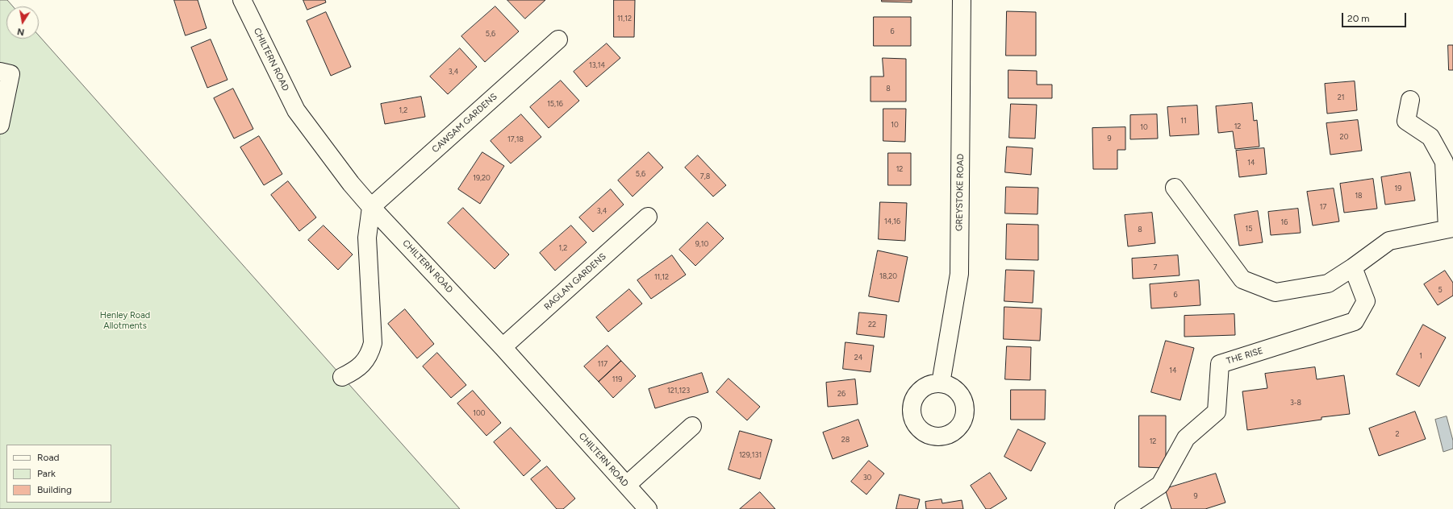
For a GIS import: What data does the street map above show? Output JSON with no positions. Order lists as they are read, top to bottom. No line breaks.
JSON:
{"streets":{"street":["CHILTERN ROAD","CAWSAM GARDENS","GREYSTOKE ROAD","RAGLAN GARDENS","THE RISE"]},"crossings":[["CHILTERN ROAD","CAWSAM GARDENS"],["CHILTERN ROAD","RAGLAN GARDENS"]],"parks":["Henley Road Allotments"],"house_numbers":["11,12","6","5,6","13,14","3,4","8","21","15,16","1,2","11","10","12","10","20","9","17,18","14","12","5,6","7,8","19,20","19","18","17","3,4","14,16","16","15","8","9,10","1,2","7","18,20","11,12","5","6","22","1","24","117","14","119","121,123","26","3-8","100","2","28","12","129,131","30","9"],"legend":["Road","Park","Building"],"scale_bar":"20 m","north":"bottom"}
